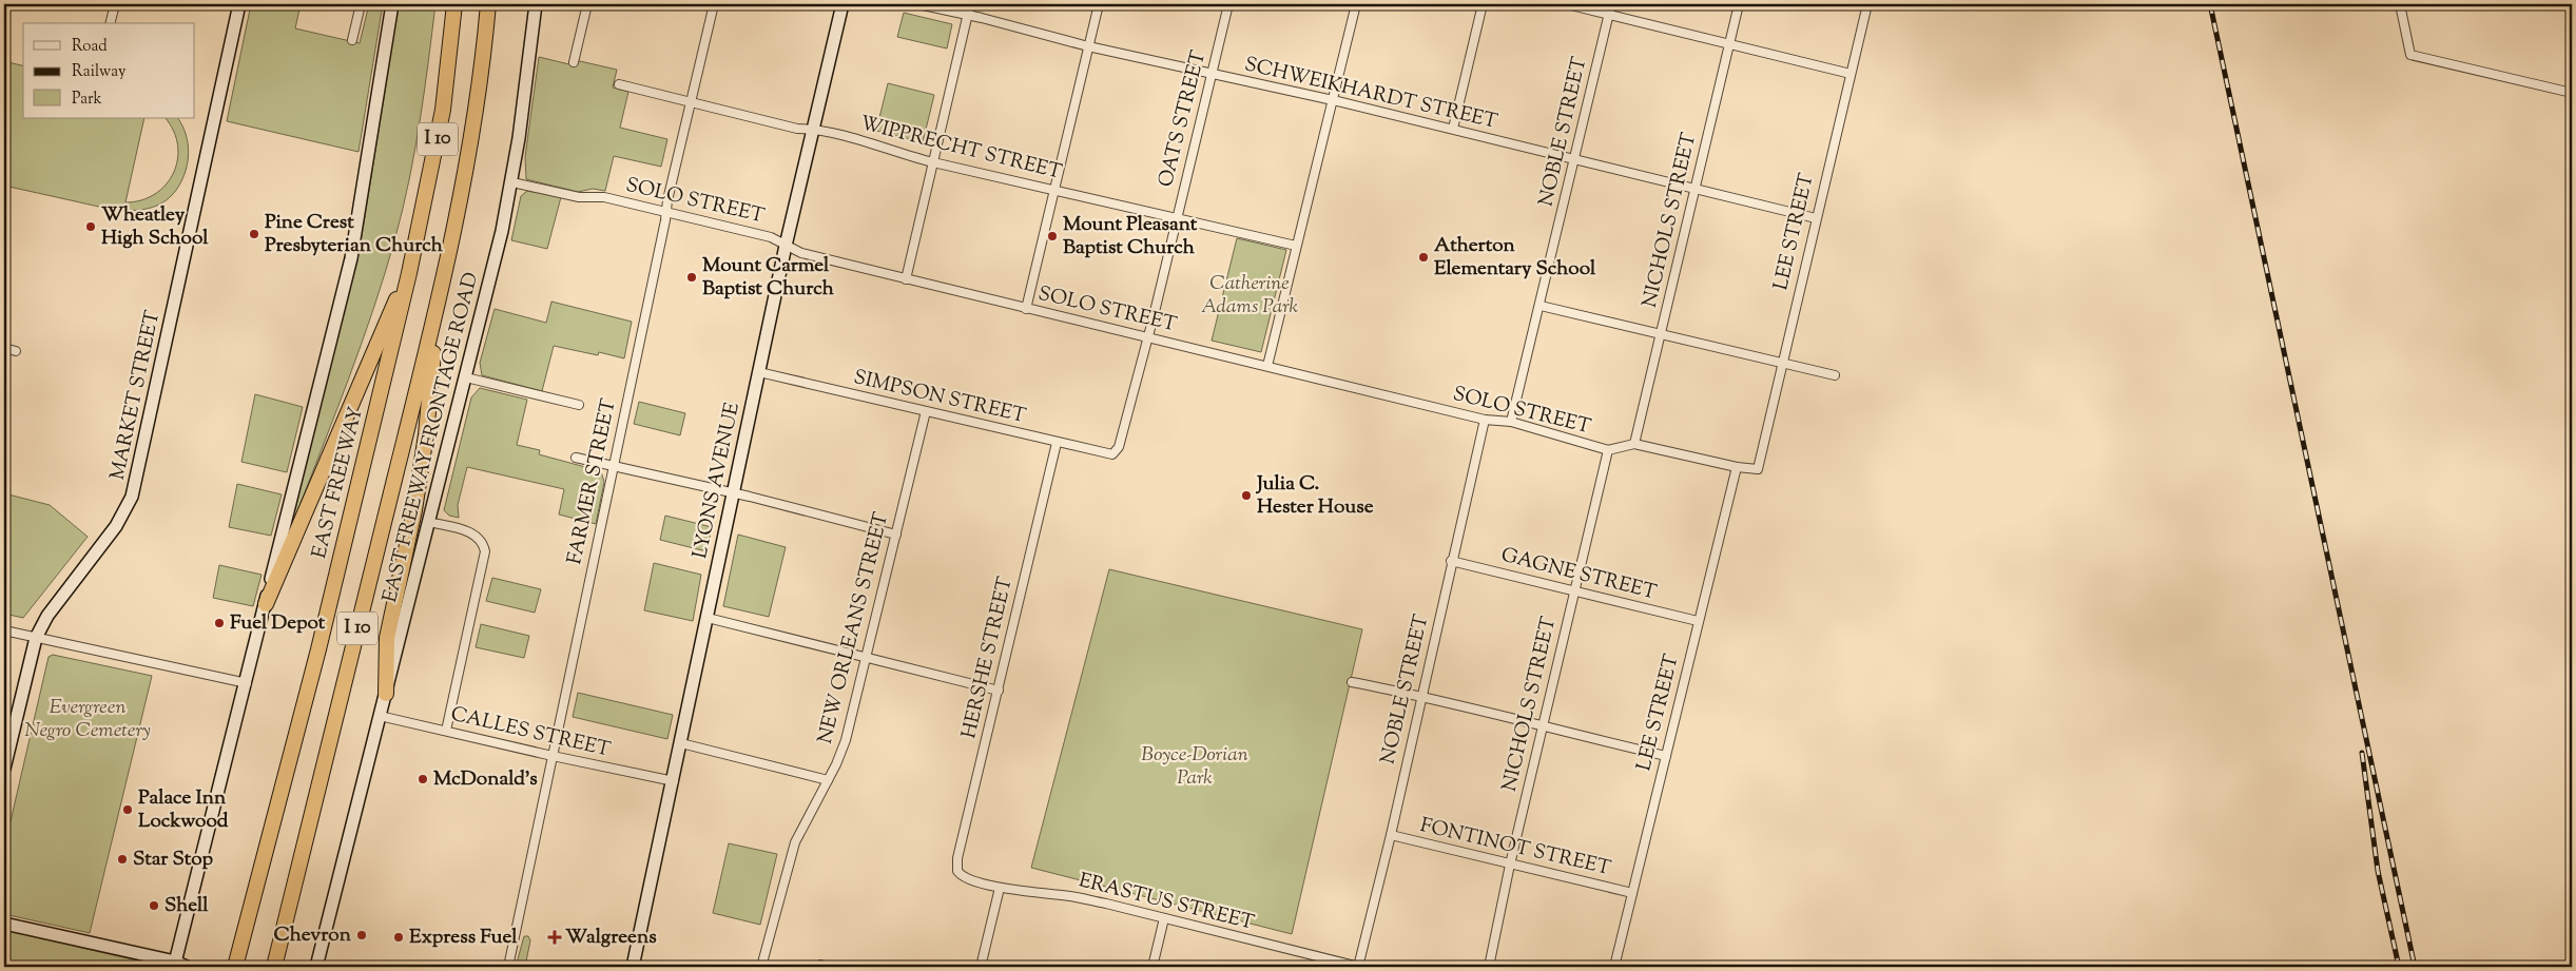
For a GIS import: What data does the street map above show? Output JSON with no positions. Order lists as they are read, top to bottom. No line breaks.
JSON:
{"streets":{"highway":["I 10","EAST FREEWAY"],"main road":["MARKET STREET","EAST FREEWAY FRONTAGE ROAD","LYONS AVENUE"],"street":["SCHWEIKHARDT STREET","OATS STREET","NOBLE STREET","WIPPRECHT STREET","SOLO STREET","NICHOLS STREET","LEE STREET","SIMPSON STREET","FARMER STREET","GAGNE STREET","NEW ORLEANS STREET","HERSHE STREET","CALLES STREET","FONTINOT STREET","ERASTUS STREET"]},"crossings":[["SCHWEIKHARDT STREET","OATS STREET"],["SCHWEIKHARDT STREET","NOBLE STREET"],["SCHWEIKHARDT STREET","NICHOLS STREET"],["SCHWEIKHARDT STREET","LEE STREET"],["OATS STREET","WIPPRECHT STREET"],["OATS STREET","SOLO STREET"],["OATS STREET","SIMPSON STREET"],["NOBLE STREET","SOLO STREET"],["NOBLE STREET","GAGNE STREET"],["NOBLE STREET","FONTINOT STREET"],["NOBLE STREET","ERASTUS STREET"],["WIPPRECHT STREET","LYONS AVENUE"],["WIPPRECHT STREET","FARMER STREET"],["SOLO STREET","NICHOLS STREET"],["SOLO STREET","LEE STREET"],["SOLO STREET","EAST FREEWAY FRONTAGE ROAD"],["SOLO STREET","LYONS AVENUE"],["SOLO STREET","FARMER STREET"],["NICHOLS STREET","GAGNE STREET"],["NICHOLS STREET","FONTINOT STREET"],["LEE STREET","GAGNE STREET"],["LEE STREET","FONTINOT STREET"],["SIMPSON STREET","LYONS AVENUE"],["SIMPSON STREET","NEW ORLEANS STREET"],["SIMPSON STREET","HERSHE STREET"],["EAST FREEWAY FRONTAGE ROAD","CALLES STREET"],["LYONS AVENUE","CALLES STREET"],["FARMER STREET","CALLES STREET"],["HERSHE STREET","ERASTUS STREET"]],"parks":["Catherine Adams Park","Evergreen Negro Cemetery","Boyce-Dorian Park"],"places":{"other":["Wheatley High School","Pine Crest Presbyterian Church","Mount Pleasant Baptist Church","Atherton Elementary School","Mount Carmel Baptist Church","Julia C. Hester House","Fuel Depot","McDonald's","Palace Inn Lockwood","Star Stop","Shell","Chevron","Express Fuel"],"health":["Walgreens"]},"legend":["Road","Railway","Park"]}
